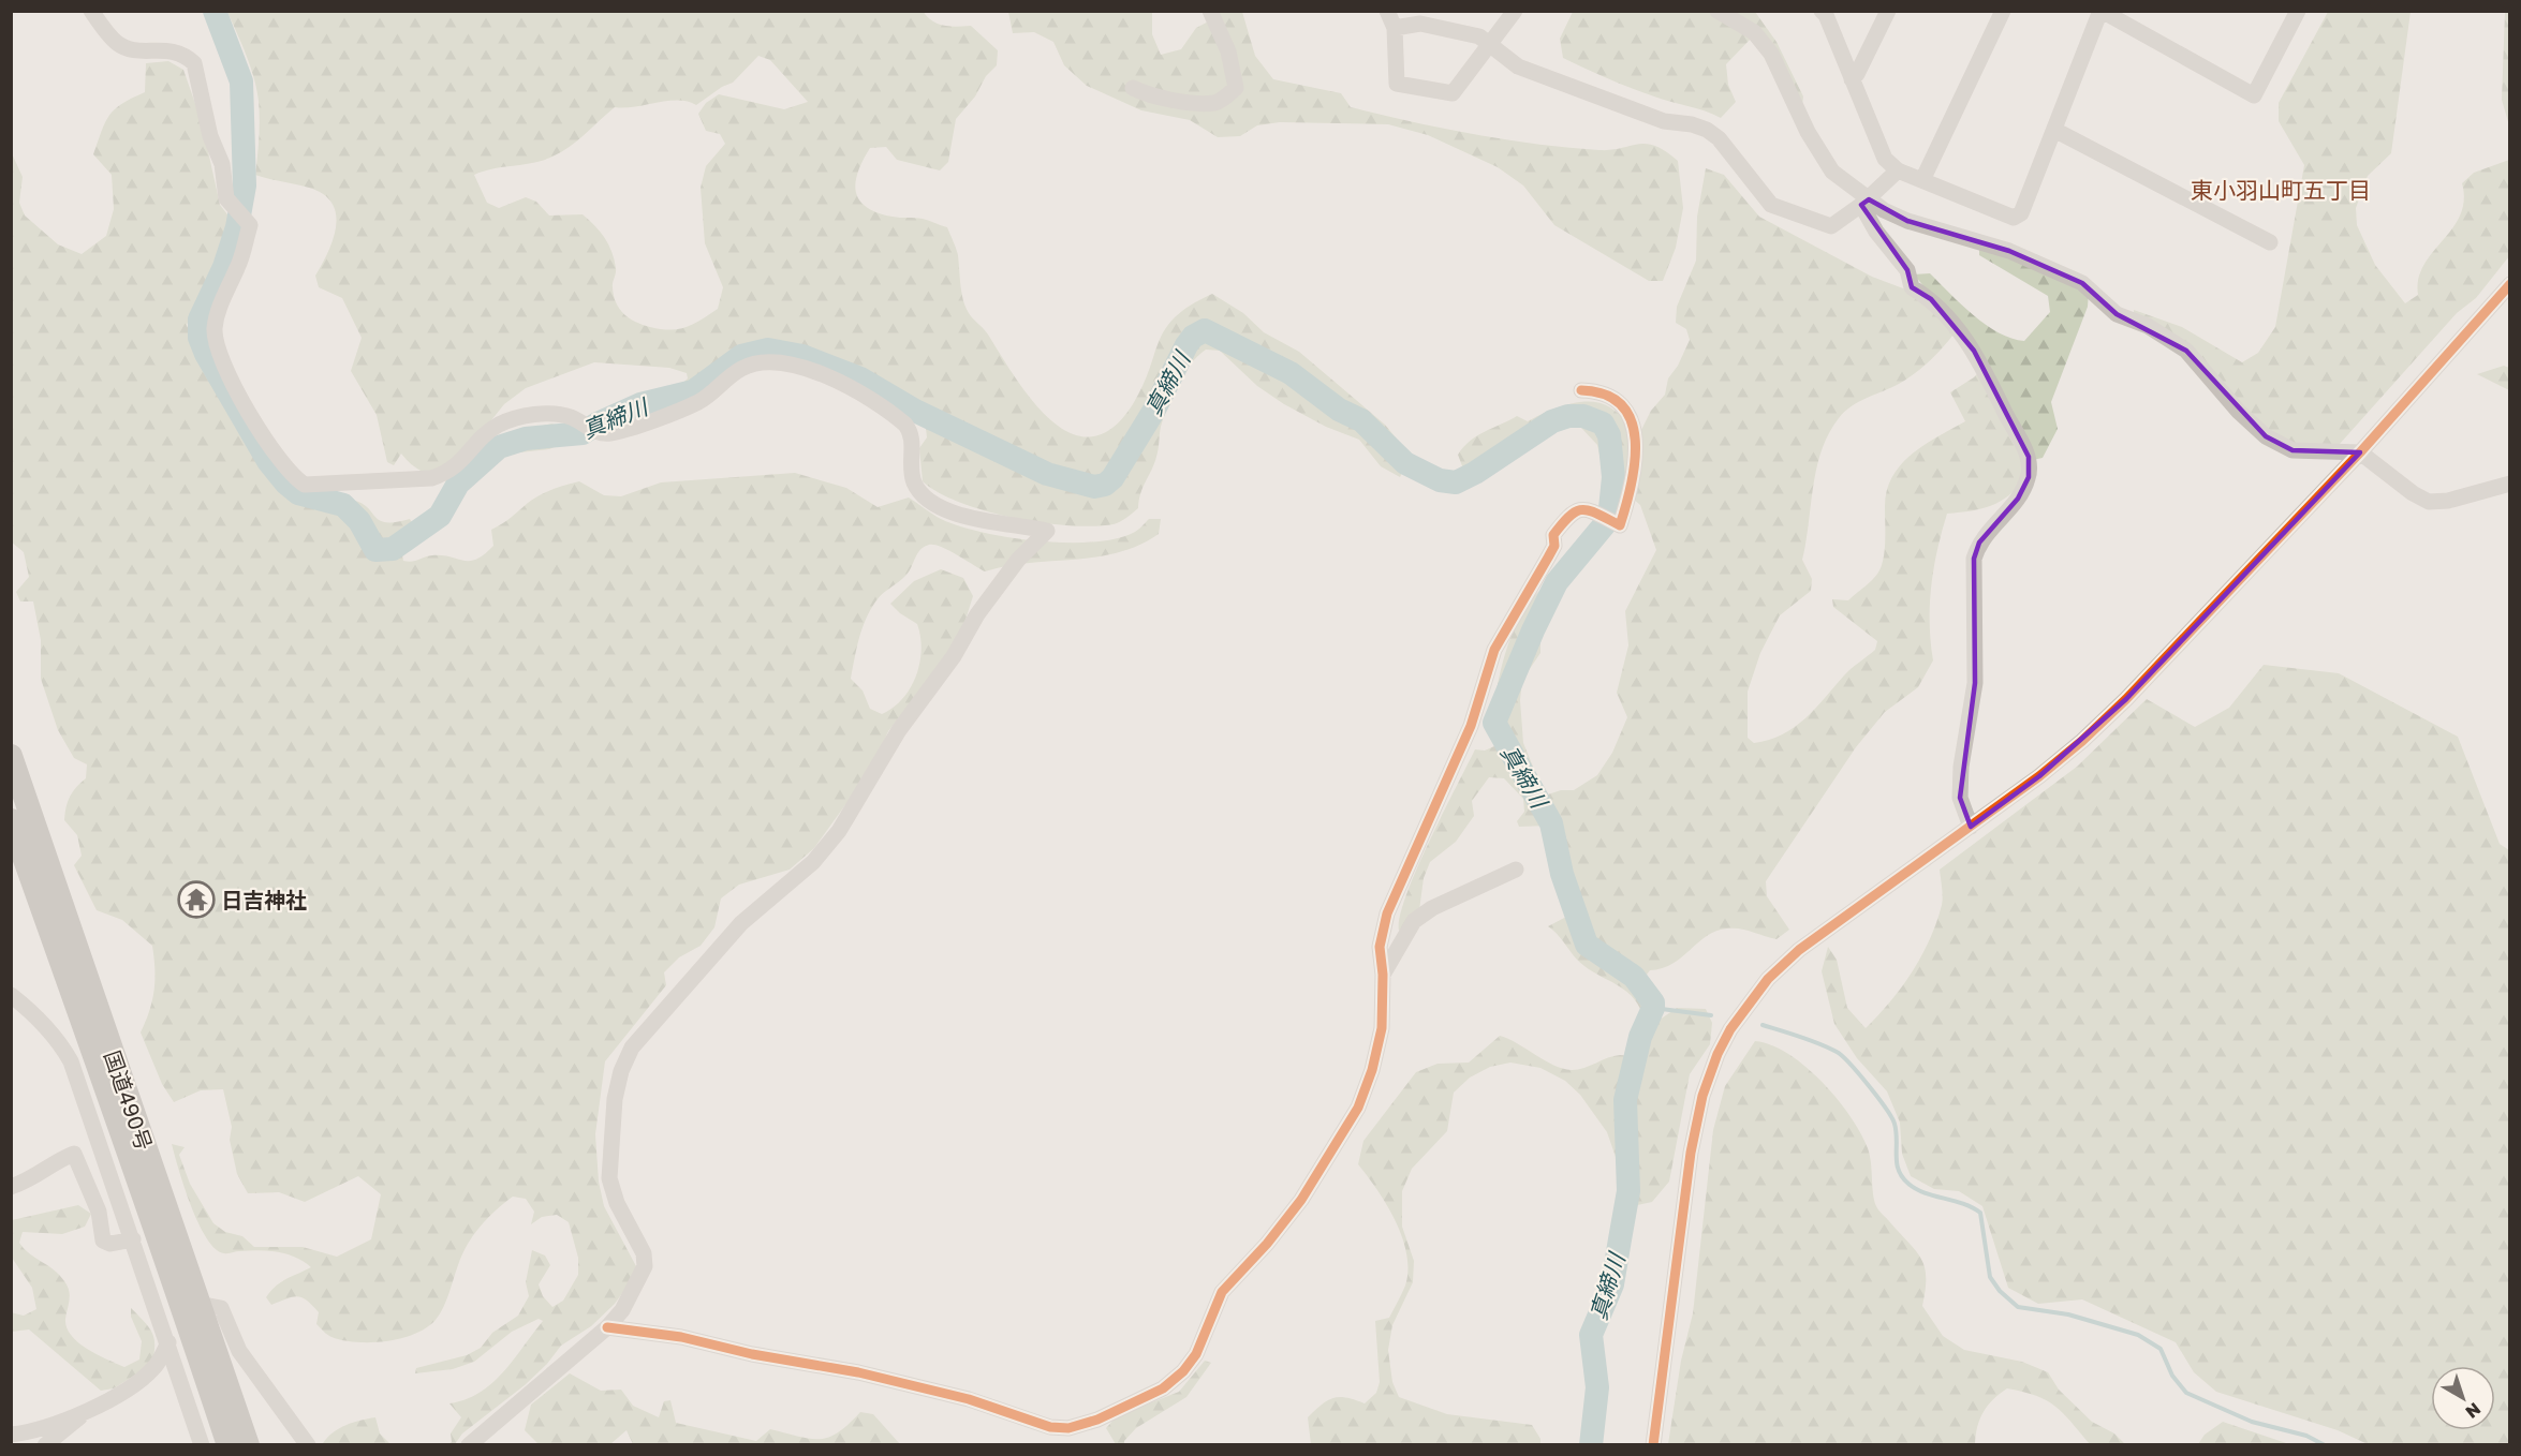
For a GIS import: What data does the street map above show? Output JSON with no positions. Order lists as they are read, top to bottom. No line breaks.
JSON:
{"streets":{"highway":["国道490号"]},"districts":["東小羽山町五丁目"],"water":["真締川"],"places":{"temple":["日吉神社"]},"north":"bottom right"}
